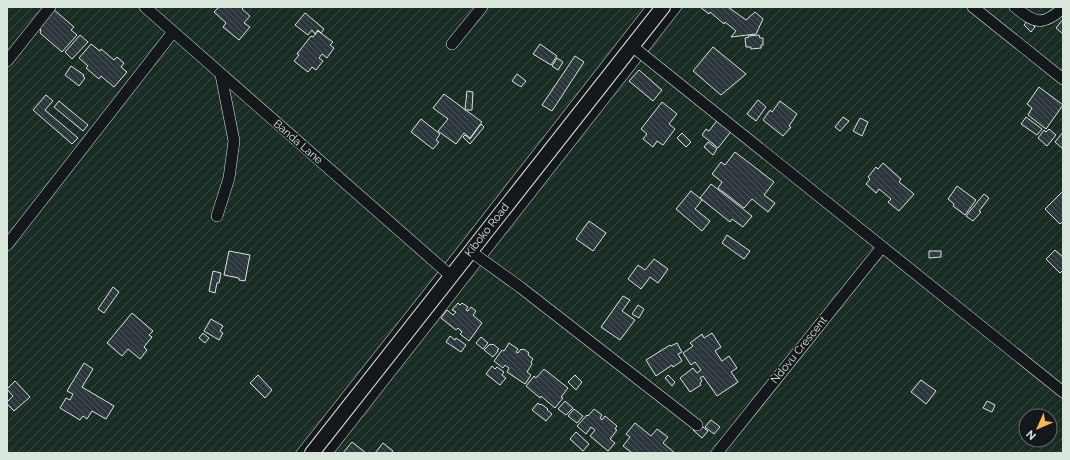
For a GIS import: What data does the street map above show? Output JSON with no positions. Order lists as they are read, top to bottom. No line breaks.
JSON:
{"streets":{"street":["Banda Lane","Kiboko Road","Ndovu Crescent"]},"crossings":[["Banda Lane","Kiboko Road"]],"north":"bottom left"}
